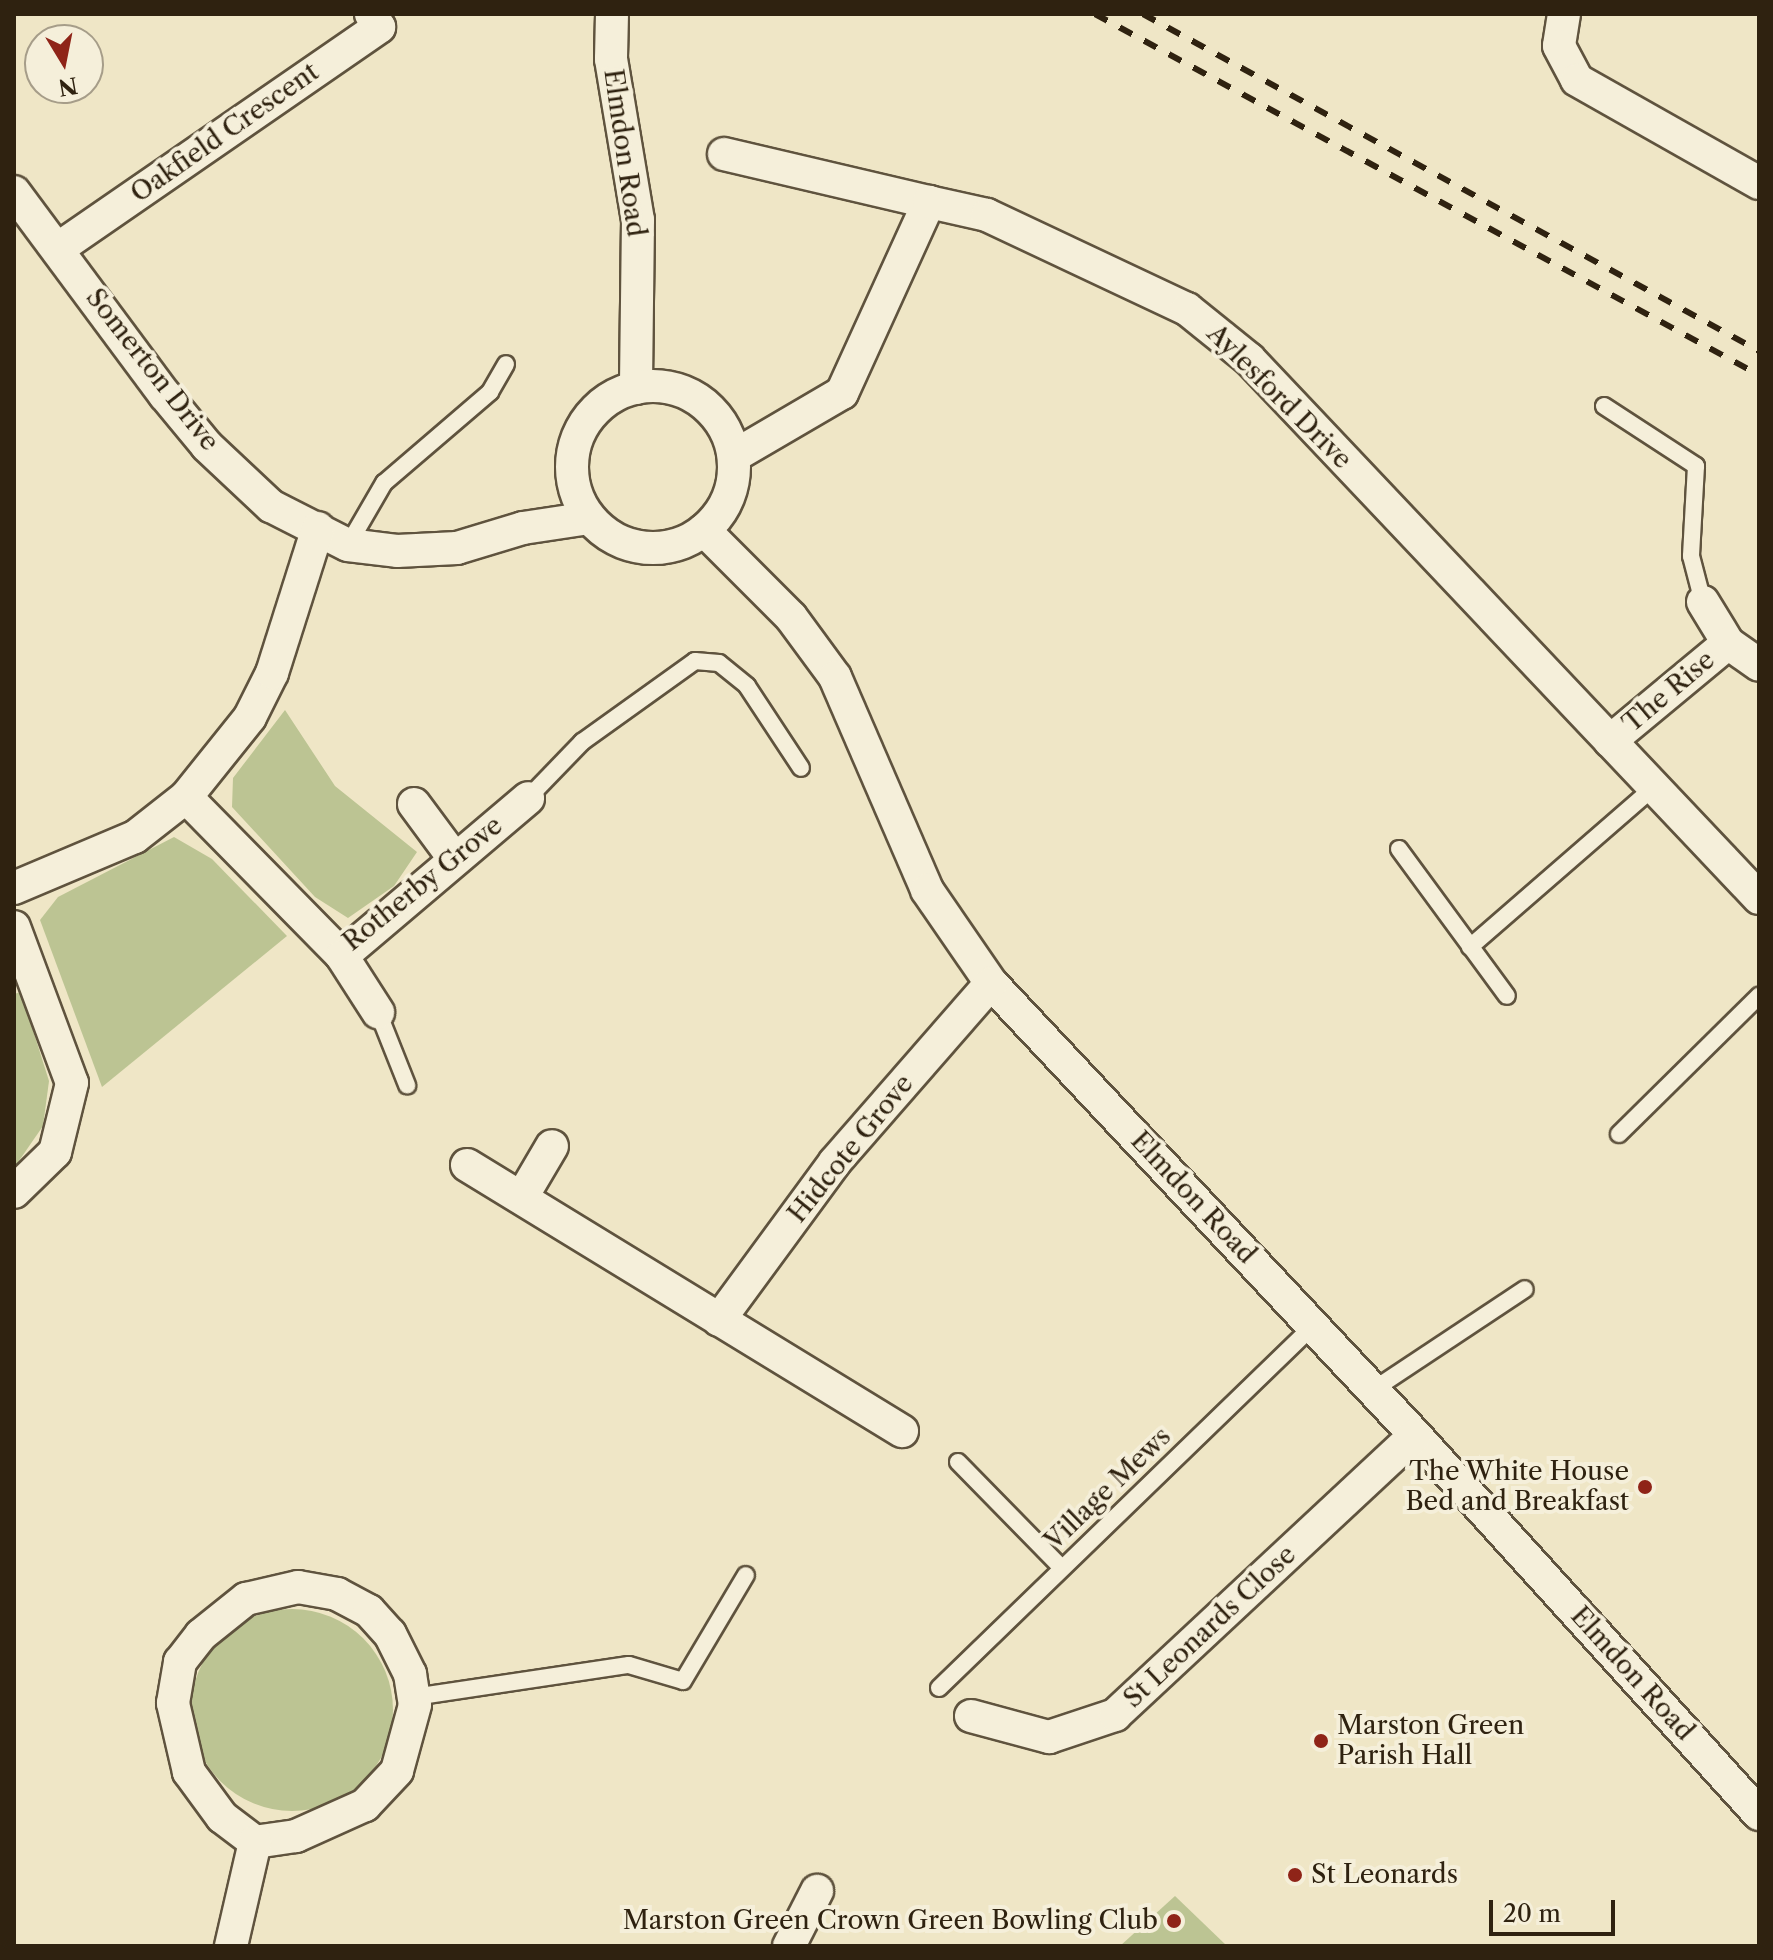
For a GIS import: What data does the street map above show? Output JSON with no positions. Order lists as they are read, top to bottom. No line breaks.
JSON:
{"streets":{"street":["Oakfield Crescent","Elmdon Road","Somerton Drive","Aylesford Drive","The Rise","Rotherby Grove","Hidcote Grove","St Leonards Close"],"lane":["Village Mews"]},"crossings":[["Oakfield Crescent","Somerton Drive"],["Elmdon Road","Somerton Drive"],["Elmdon Road","Hidcote Grove"],["Elmdon Road","Village Mews"],["Elmdon Road","St Leonards Close"],["Aylesford Drive","The Rise"]],"places":["The White House Bed and Breakfast","Marston Green Parish Hall","St Leonards","Marston Green Crown Green Bowling Club"],"scale_bar":"20 m","north":"bottom"}
